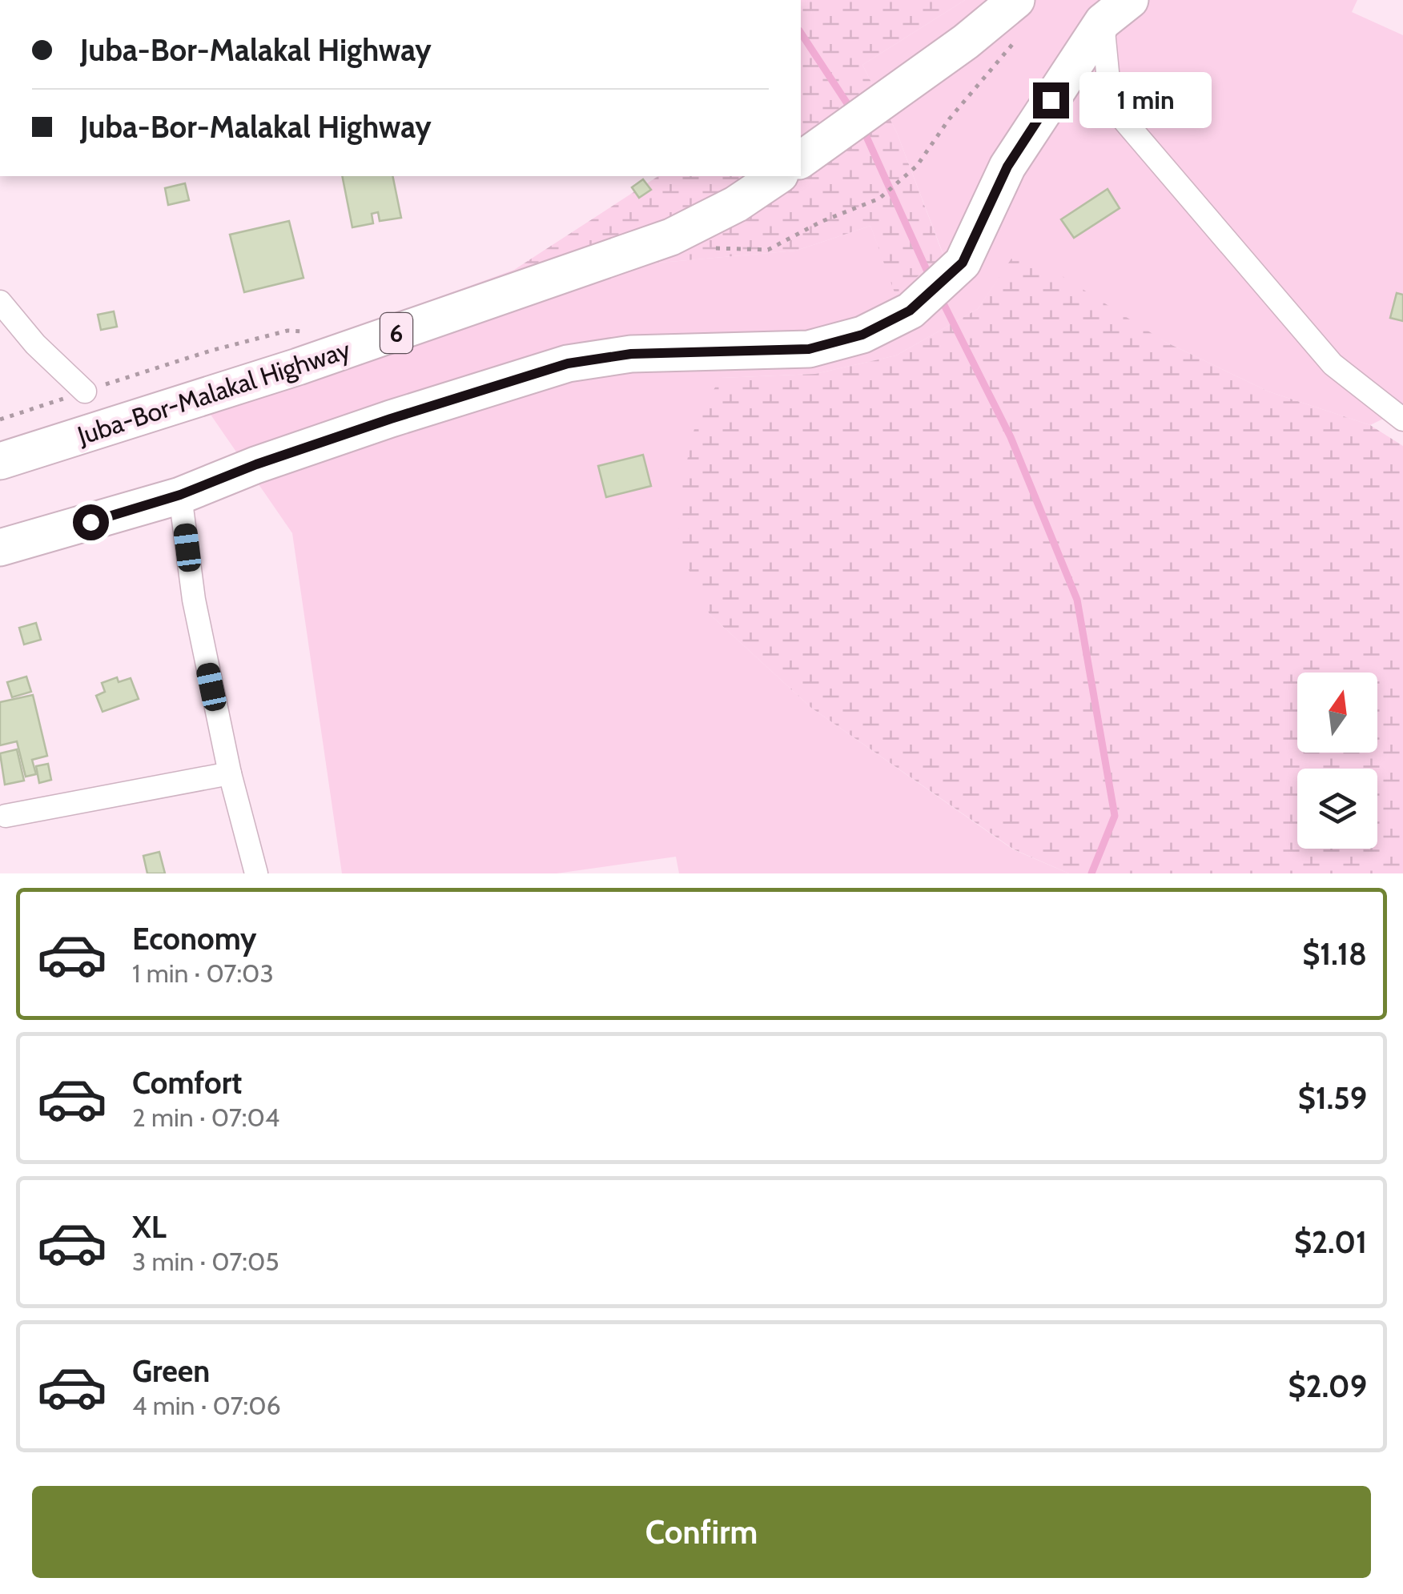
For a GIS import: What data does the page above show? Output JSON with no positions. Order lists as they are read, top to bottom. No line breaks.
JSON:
{"streets":{"highway":["6","Juba-Bor-Malakal Highway"]},"north":"top","page":{"banner":["Juba-Bor-Malakal Highway","Juba-Bor-Malakal Highway"],"bubble":"1 min","list":[{"name":"Economy","note":"1 min · 07:03","value":"$1.18"},{"name":"Comfort","note":"2 min · 07:04","value":"$1.59"},{"name":"XL","note":"3 min · 07:05","value":"$2.01"},{"name":"Green","note":"4 min · 07:06","value":"$2.09"}],"buttons":"Confirm"}}
